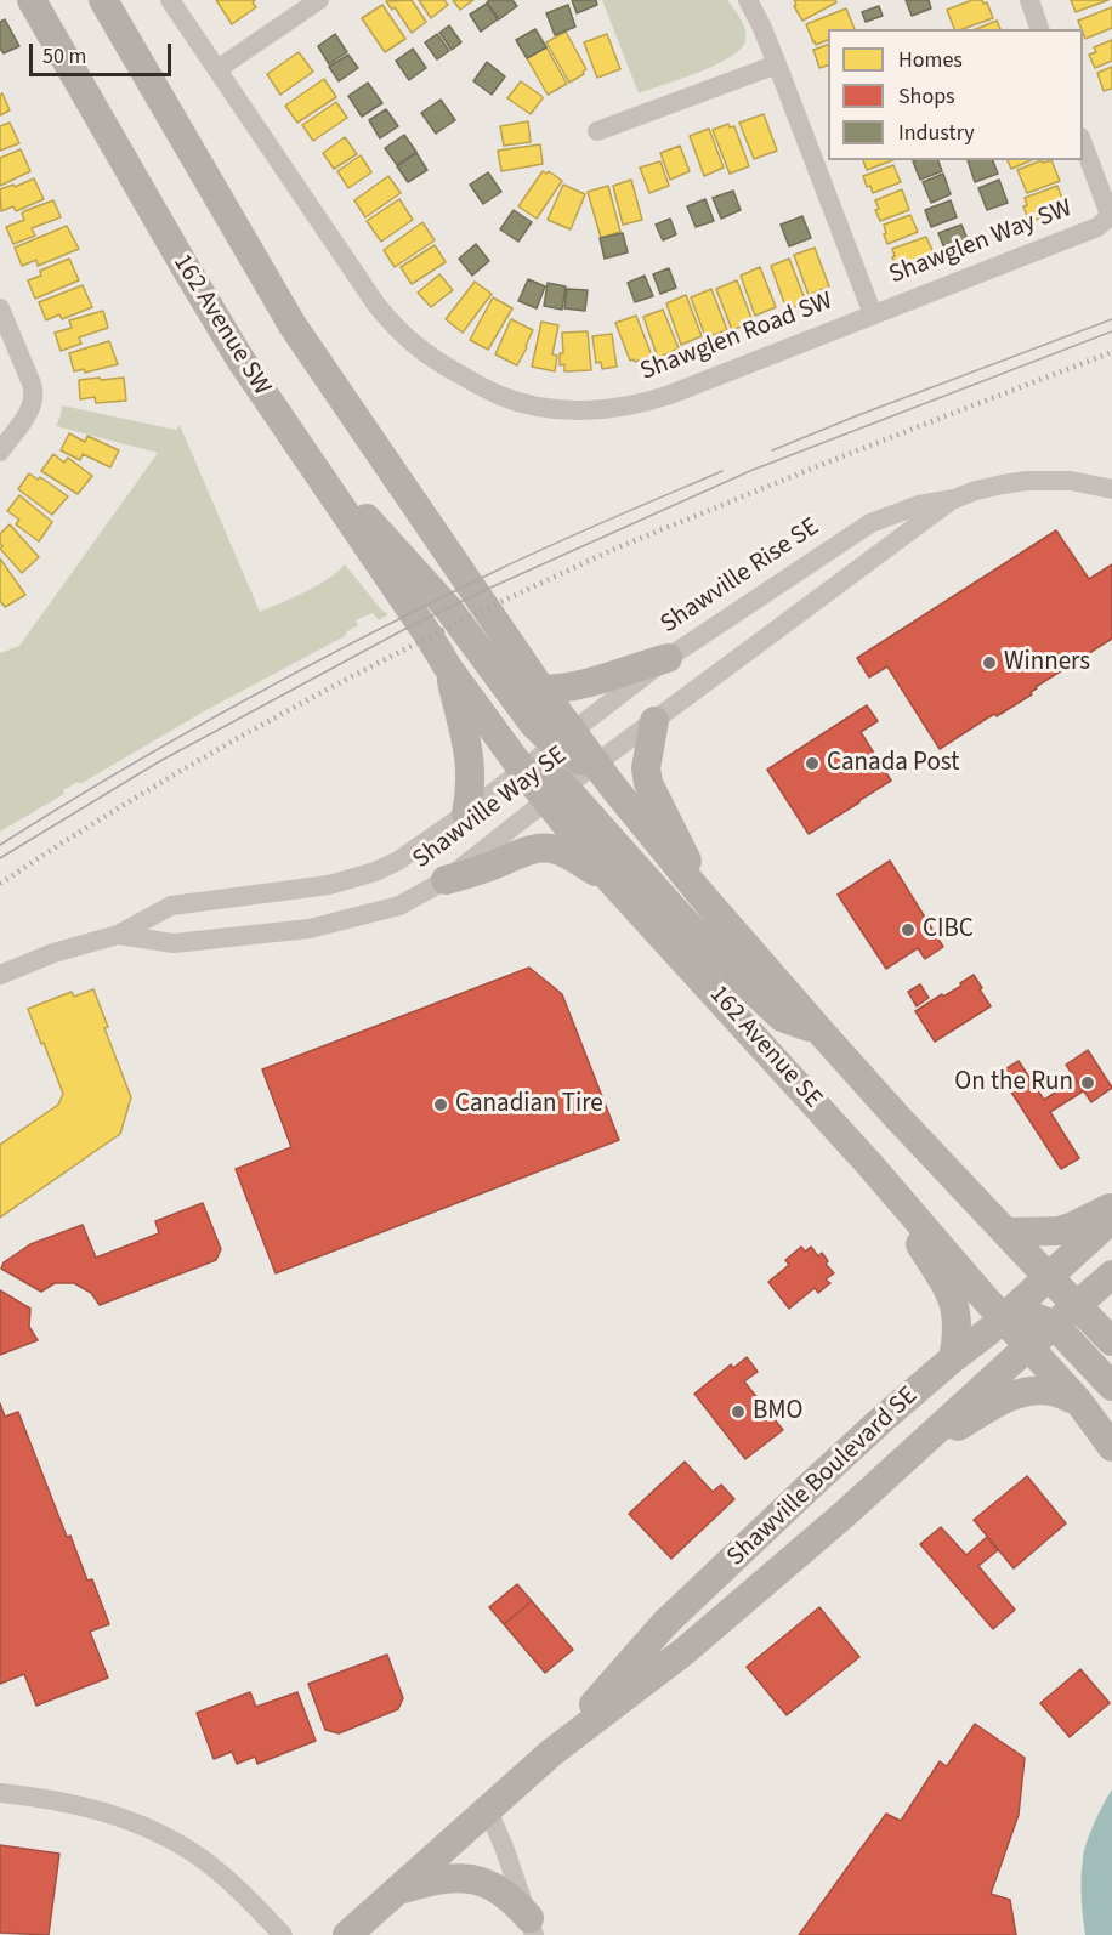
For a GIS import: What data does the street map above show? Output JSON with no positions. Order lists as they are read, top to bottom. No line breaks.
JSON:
{"streets":{"main road":["162 Avenue SW","162 Avenue SE","Shawville Boulevard SE"],"street":["Shawglen Way SW","Shawglen Road SW","Shawville Rise SE","Shawville Way SE"]},"crossings":[["Shawglen Way SW","Shawglen Road SW"],["Shawville Rise SE","Shawville Way SE"],["Shawville Rise SE","162 Avenue SE"],["Shawville Way SE","162 Avenue SE"],["162 Avenue SE","Shawville Boulevard SE"]],"places":["Winners","Canada Post","CIBC","On the Run","Canadian Tire","BMO"],"legend":["Homes","Shops","Industry"],"scale_bar":"50 m"}
